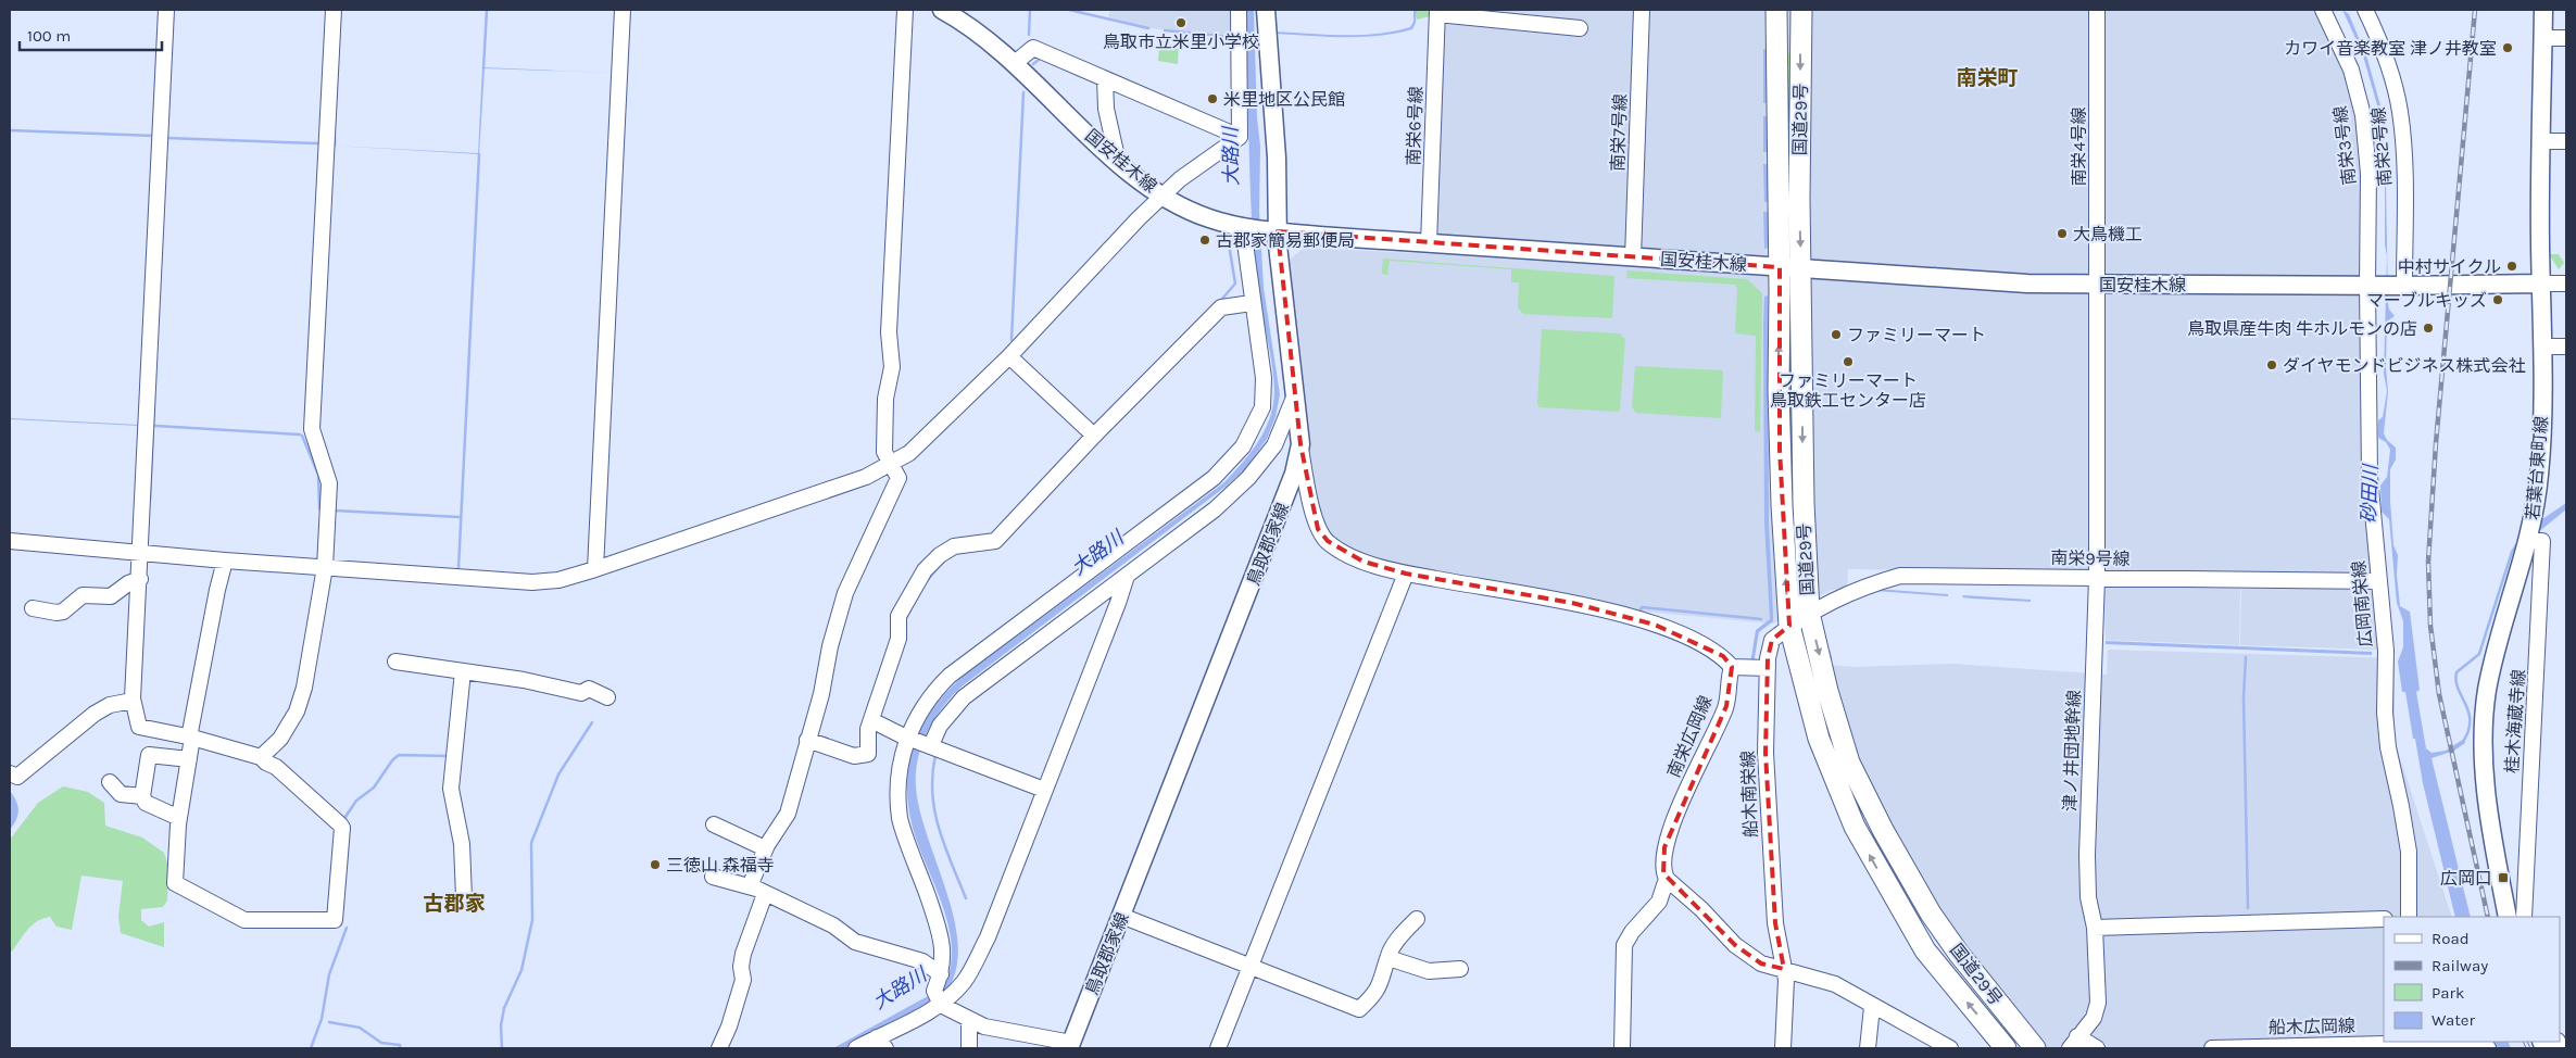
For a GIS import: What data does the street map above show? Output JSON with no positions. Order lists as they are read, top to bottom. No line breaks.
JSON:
{"streets":{"highway":["国道29号"],"main road":["国安桂木線","若葉台東町線","鳥取郡家線"],"street":["南栄6号線","南栄7号線","南栄3号線","南栄4号線","南栄2号線","南栄9号線","広岡南栄線","桂木海蔵寺線","南栄広岡線","津ノ井団地幹線","船木南栄線","船木広岡線"]},"crossings":[["国道29号","国安桂木線"],["国道29号","南栄9号線"],["国道29号","船木南栄線"],["南栄6号線","国安桂木線"],["南栄7号線","国安桂木線"],["南栄3号線","国安桂木線"],["南栄3号線","広岡南栄線"],["南栄4号線","国安桂木線"],["南栄4号線","津ノ井団地幹線"],["南栄2号線","国安桂木線"],["国安桂木線","若葉台東町線"],["国安桂木線","鳥取郡家線"],["国安桂木線","広岡南栄線"],["国安桂木線","津ノ井団地幹線"],["若葉台東町線","桂木海蔵寺線"],["南栄9号線","広岡南栄線"],["南栄9号線","津ノ井団地幹線"],["南栄9号線","船木南栄線"]],"districts":["南栄町","古郡家"],"water":["大路川","砂田川"],"places":{"other":["鳥取市立米里小学校","カワイ音楽教室 津ノ井教室","米里地区公民館","大鳥機工","古郡家簡易郵便局","中村サイクル","マーブルキッズ","鳥取県産牛肉 牛ホルモンの店","ファミリーマート","ファミリーマート 鳥取鉄工センター店","ダイヤモンドビジネス株式会社","三徳山 森福寺"],"transit":["広岡口"]},"legend":["Road","Railway","Park","Water"],"scale_bar":"100 m"}
